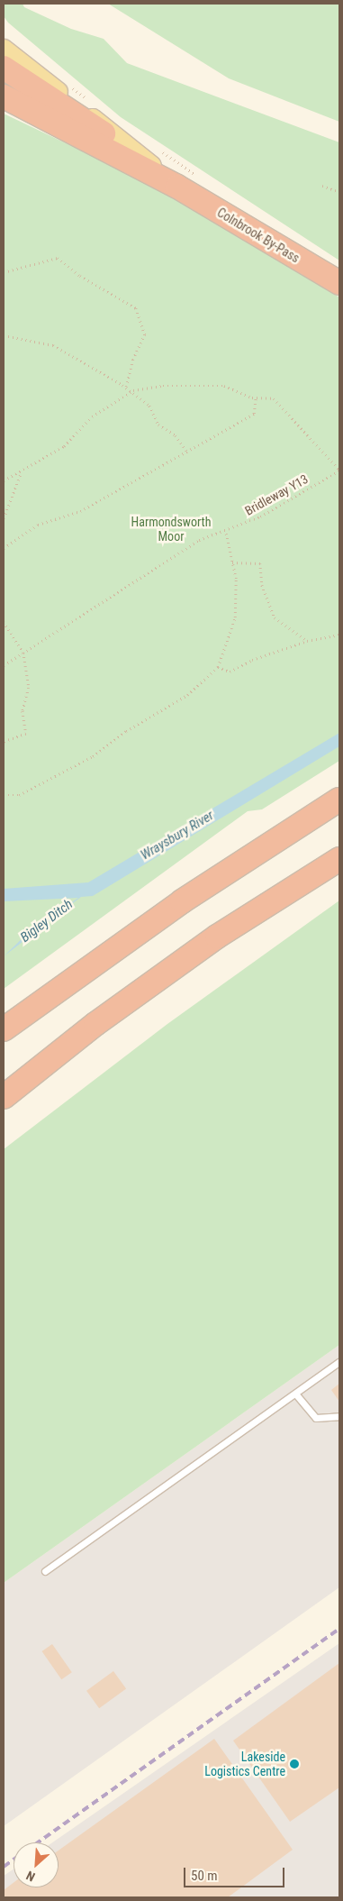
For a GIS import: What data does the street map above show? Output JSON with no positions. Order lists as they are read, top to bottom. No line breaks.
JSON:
{"streets":{"highway":["Colnbrook By-Pass"],"path":["Bridleway Y13"]},"water":["Wraysbury River","Bigley Ditch"],"parks":["Harmondsworth Moor"],"places":["Lakeside Logistics Centre"],"scale_bar":"50 m","north":"bottom left"}
